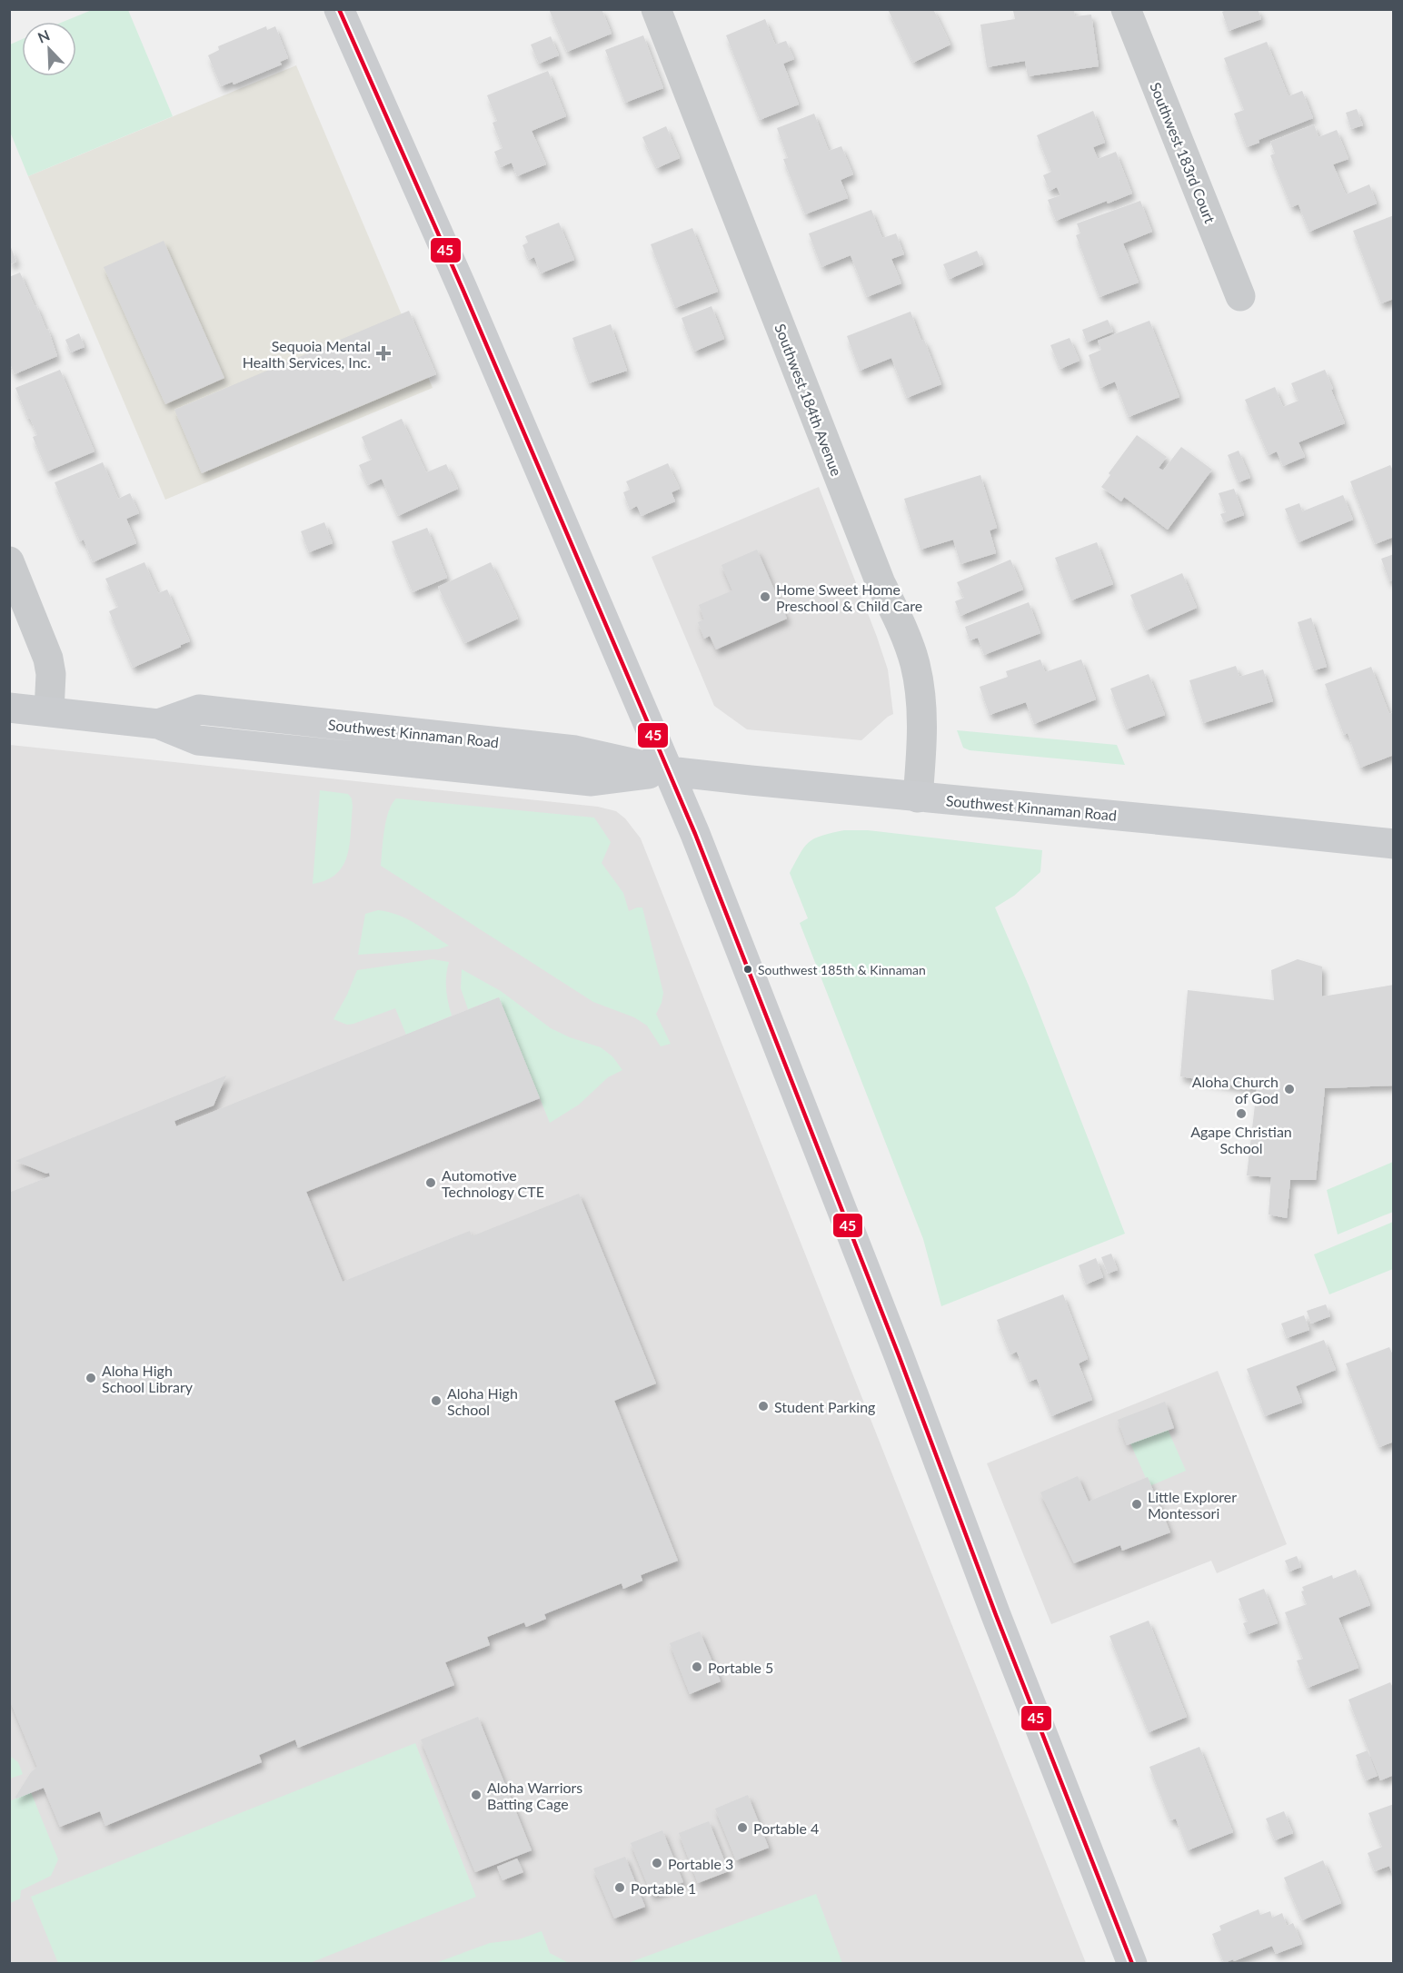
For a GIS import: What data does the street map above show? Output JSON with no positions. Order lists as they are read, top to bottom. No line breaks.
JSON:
{"streets":{"main road":["Southwest Kinnaman Road"],"street":["Southwest 183rd Court","Southwest 184th Avenue"]},"crossings":[["Southwest 184th Avenue","Southwest Kinnaman Road"]],"places":{"health":["Sequoia Mental Health Services, Inc."],"other":["Home Sweet Home Preschool & Child Care","Southwest 185th & Kinnaman","Aloha Church of God","Agape Christian School","Automotive Technology CTE","Aloha High School Library","Aloha High School","Student Parking","Little Explorer Montessori","Portable 5","Aloha Warriors Batting Cage","Portable 4","Portable 3","Portable 1"]},"lines":["transit line 45"],"north":"top left"}
